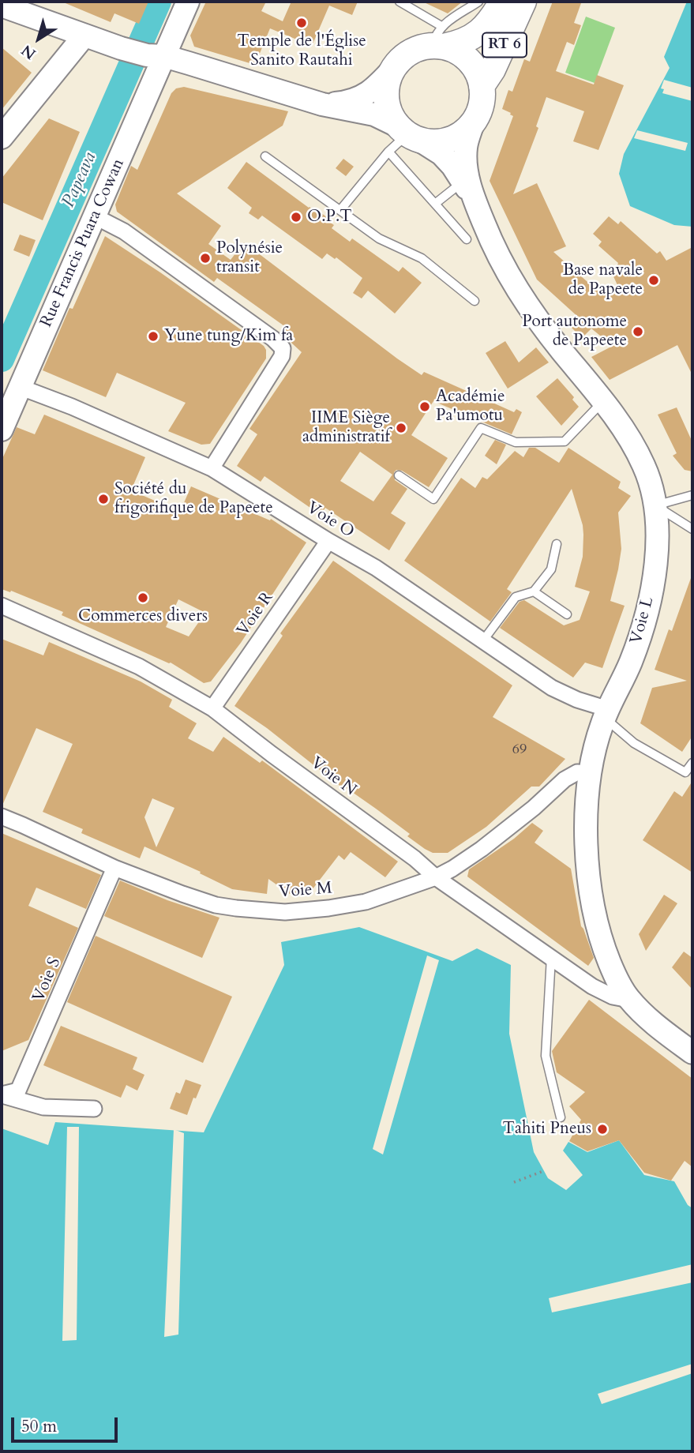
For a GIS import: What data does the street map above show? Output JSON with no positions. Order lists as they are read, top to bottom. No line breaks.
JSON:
{"streets":{"main road":["RT 6"],"street":["Rue Francis Puara Cowan","Voie O","Voie R","Voie L","Voie N","Voie M","Voie S"]},"crossings":[["Rue Francis Puara Cowan","Voie O"],["Voie O","Voie R"],["Voie O","Voie L"],["Voie R","Voie N"],["Voie L","Voie N"],["Voie L","Voie M"],["Voie N","Voie M"],["Voie M","Voie S"]],"water":["Papeava"],"places":["Temple de l'Église Sanito Rautahi","O.P.T","Polynésie transit","Base navale de Papeete","Port autonome de Papeete","Yune tung/Kim fa","Académie Pa'umotu","IIME Siège administratif","Société du frigorifique de Papeete","Commerces divers","Tahiti Pneus"],"house_numbers":["69"],"scale_bar":"50 m","north":"bottom left"}
